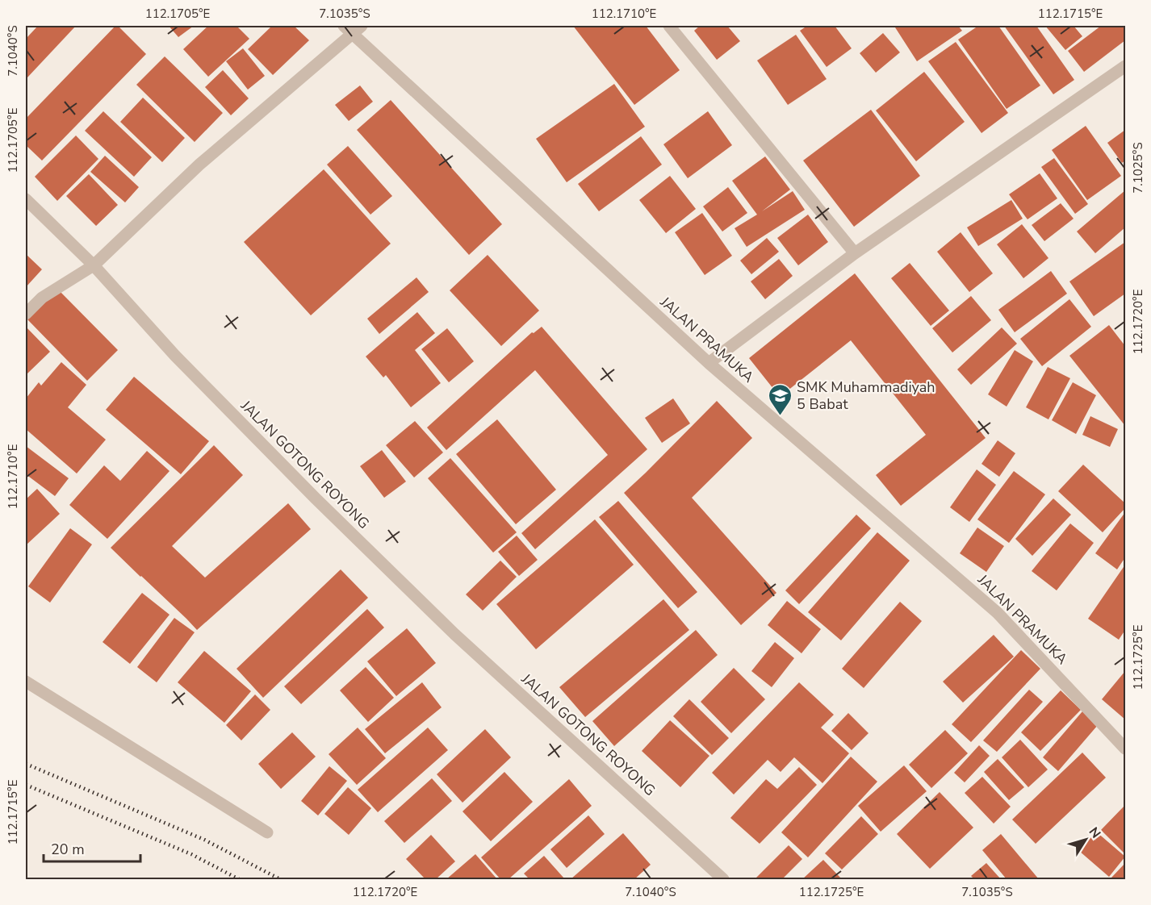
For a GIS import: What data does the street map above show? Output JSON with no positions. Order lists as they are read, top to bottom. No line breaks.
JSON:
{"streets":{"street":["JALAN PRAMUKA","JALAN GOTONG ROYONG"]},"places":{"school or university":["SMK Muhammadiyah 5 Babat"]},"scale_bar":"20 m","north":"top right","coordinates":["112.1705°E","7.1035°S","112.1710°E","112.1715°E","7.1040°S","7.1025°S","112.1720°E","112.1725°E"]}
